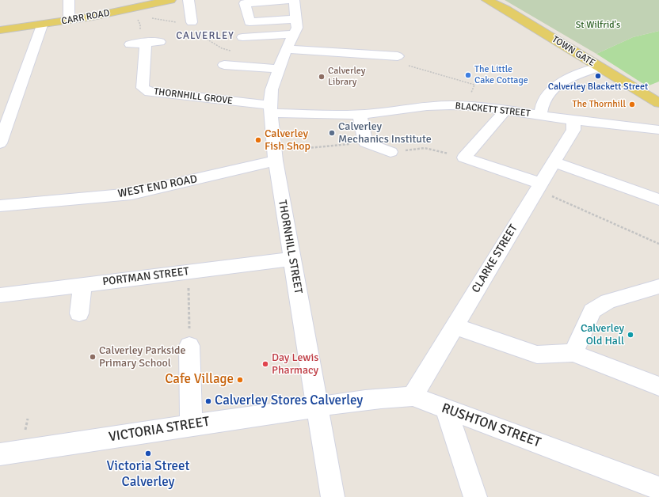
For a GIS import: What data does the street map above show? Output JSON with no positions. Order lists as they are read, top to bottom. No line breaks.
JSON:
{"streets":{"main road":["CARR ROAD","TOWN GATE"],"street":["THORNHILL GROVE","BLACKETT STREET","WEST END ROAD","THORNHILL STREET","CLARKE STREET","PORTMAN STREET","RUSHTON STREET","VICTORIA STREET"]},"crossings":[["THORNHILL GROVE","BLACKETT STREET"],["THORNHILL GROVE","THORNHILL STREET"],["BLACKETT STREET","THORNHILL STREET"],["BLACKETT STREET","CLARKE STREET"],["WEST END ROAD","THORNHILL STREET"],["THORNHILL STREET","PORTMAN STREET"],["THORNHILL STREET","RUSHTON STREET"],["THORNHILL STREET","VICTORIA STREET"],["CLARKE STREET","RUSHTON STREET"],["RUSHTON STREET","VICTORIA STREET"]],"districts":["CALVERLEY"],"parks":["St Wilfrid's"],"places":["The Little Cake Cottage","Calverley Blackett Street","Calverley Library","The Thornhill","Calverley Mechanics Institute","Calverley Fish Shop","Calverley Old Hall","Calverley Parkside Primary School","Day Lewis Pharmacy","Cafe Village","Calverley Stores Calverley","Victoria Street Calverley"]}
